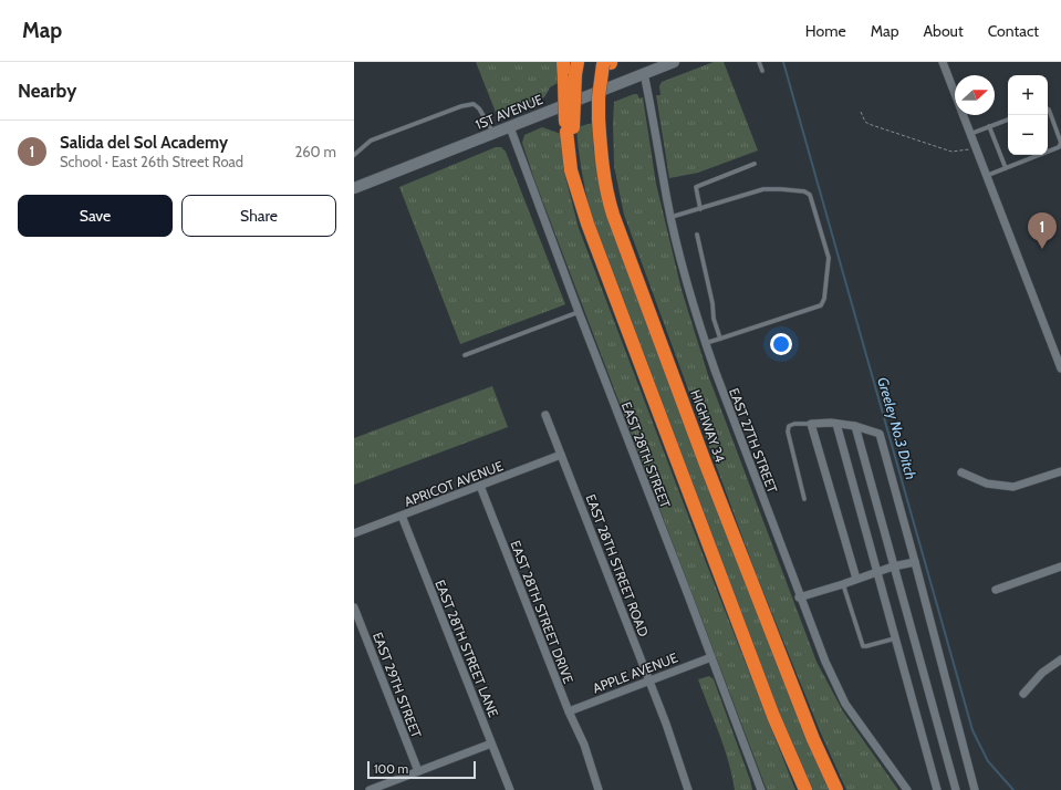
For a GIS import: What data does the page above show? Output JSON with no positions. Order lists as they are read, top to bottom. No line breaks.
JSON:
{"streets":{"highway":["HIGHWAY 34"],"main road":["1ST AVENUE"],"street":["EAST 27TH STREET","EAST 28TH STREET","APRICOT AVENUE","EAST 28TH STREET ROAD","EAST 28TH STREET DRIVE","EAST 28TH STREET LANE","APPLE AVENUE","EAST 29TH STREET"]},"crossings":[["1ST AVENUE","EAST 27TH STREET"],["1ST AVENUE","EAST 28TH STREET"],["EAST 28TH STREET","APPLE AVENUE"],["APRICOT AVENUE","EAST 28TH STREET ROAD"],["APRICOT AVENUE","EAST 28TH STREET DRIVE"],["APRICOT AVENUE","EAST 28TH STREET LANE"],["EAST 28TH STREET ROAD","APPLE AVENUE"],["EAST 28TH STREET DRIVE","APPLE AVENUE"]],"water":["Greeley No.3 Ditch"],"scale_bar":"100 m","north":"right","page":{"header":"Map","nav":["Home","Map","About","Contact"],"heading":"Nearby","map_buttons":["+","−"],"list":[{"mark":"1","name":"Salida del Sol Academy","note":"School · East 26th Street Road","value":"260 m"}],"buttons":["Save","Share"],"pins":"1","scale":"100 m"}}
